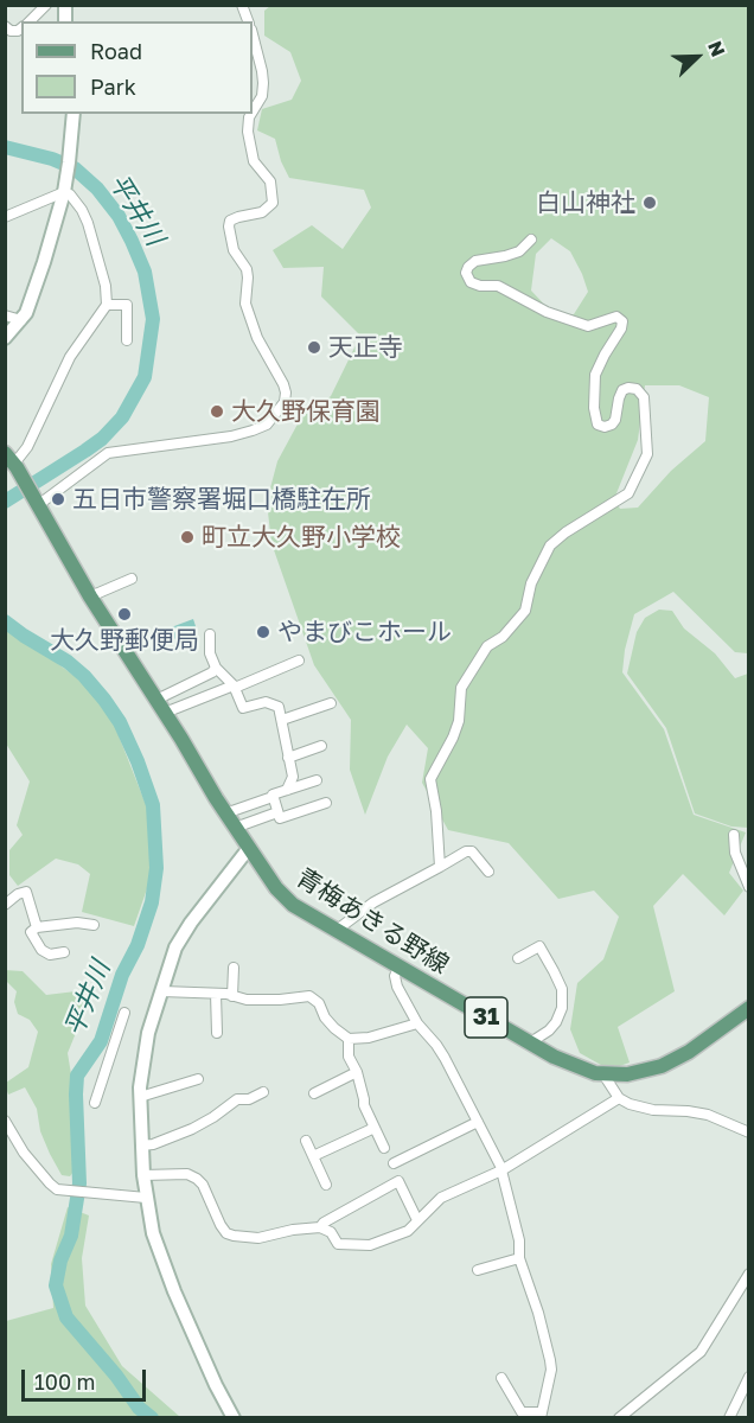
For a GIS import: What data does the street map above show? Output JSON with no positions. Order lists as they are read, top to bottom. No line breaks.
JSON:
{"streets":{"main road":["青梅あきる野線","31"]},"water":["平井川"],"places":["白山神社","天正寺","大久野保育園","五日市警察署堀口橋駐在所","町立大久野小学校","大久野郵便局","やまびこホール"],"legend":["Road","Park"],"scale_bar":"100 m","north":"top right"}
